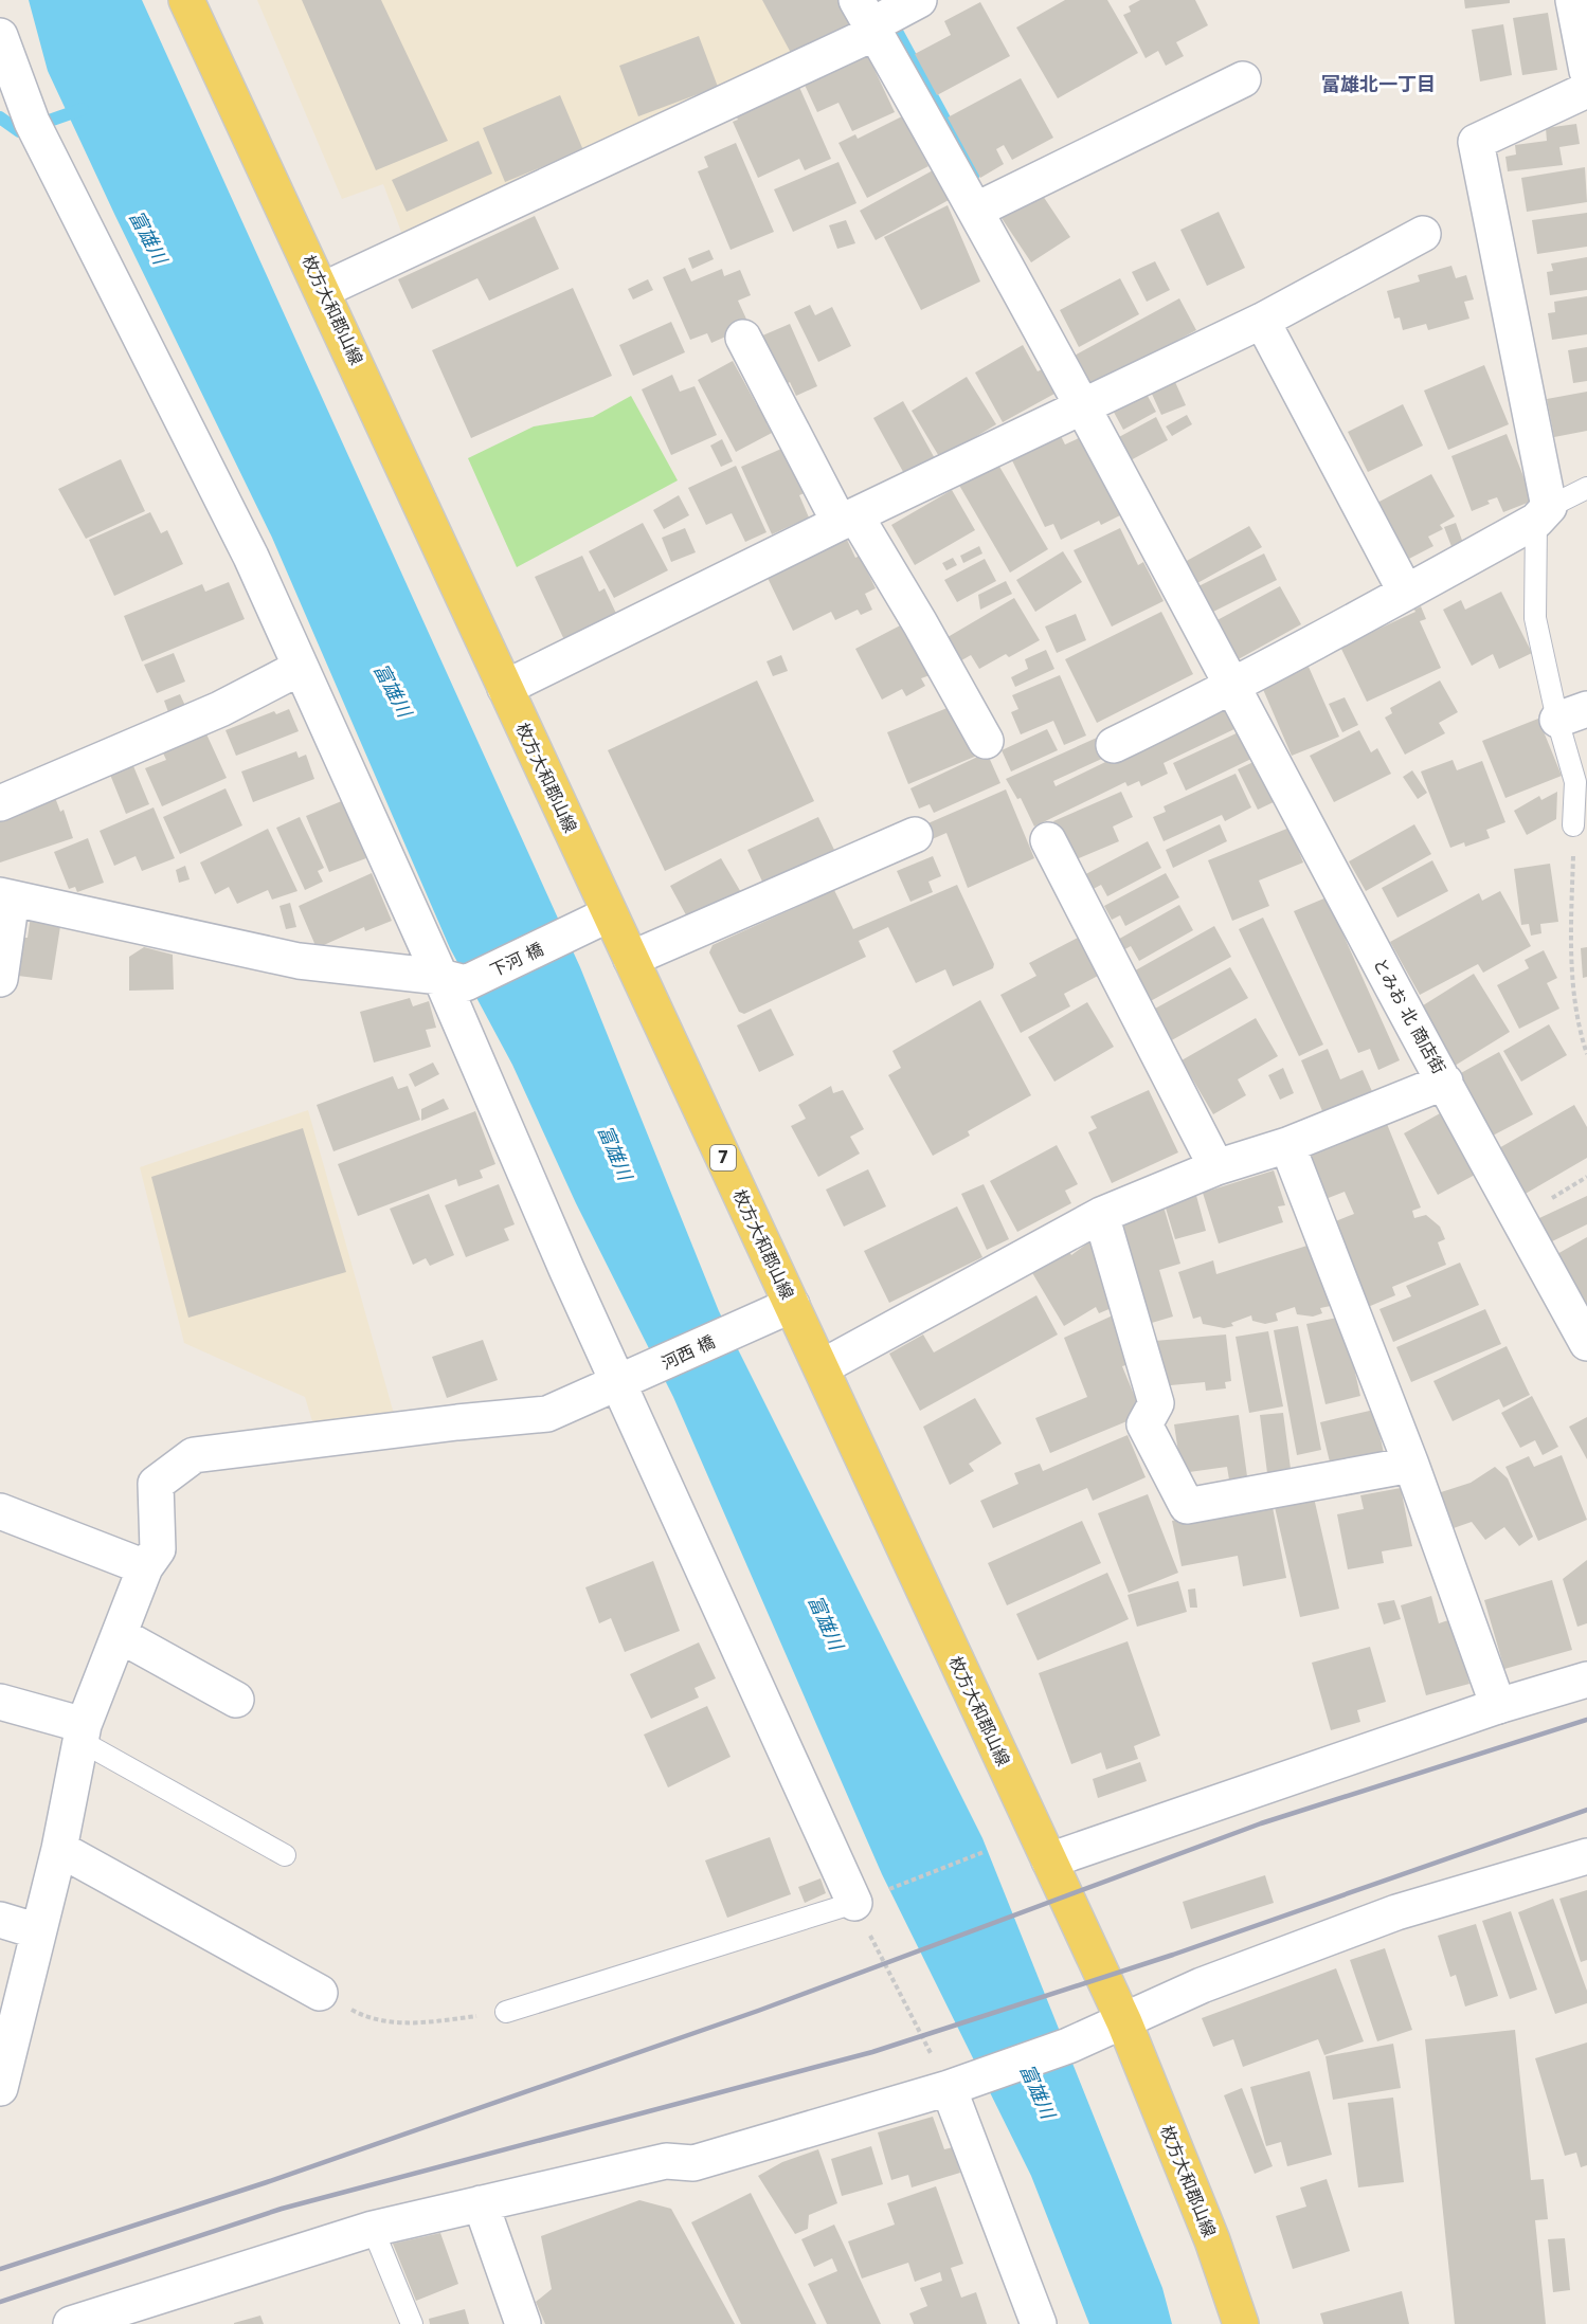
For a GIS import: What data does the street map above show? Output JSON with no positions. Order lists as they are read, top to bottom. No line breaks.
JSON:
{"streets":{"main road":["枚方大和郡山線","7"],"street":["下河 橋","とみお 北 商店街","河西 橋"]},"crossings":[["枚方大和郡山線","下河 橋"],["枚方大和郡山線","河西 橋"]],"districts":["富雄北一丁目"],"water":["富雄川"]}
